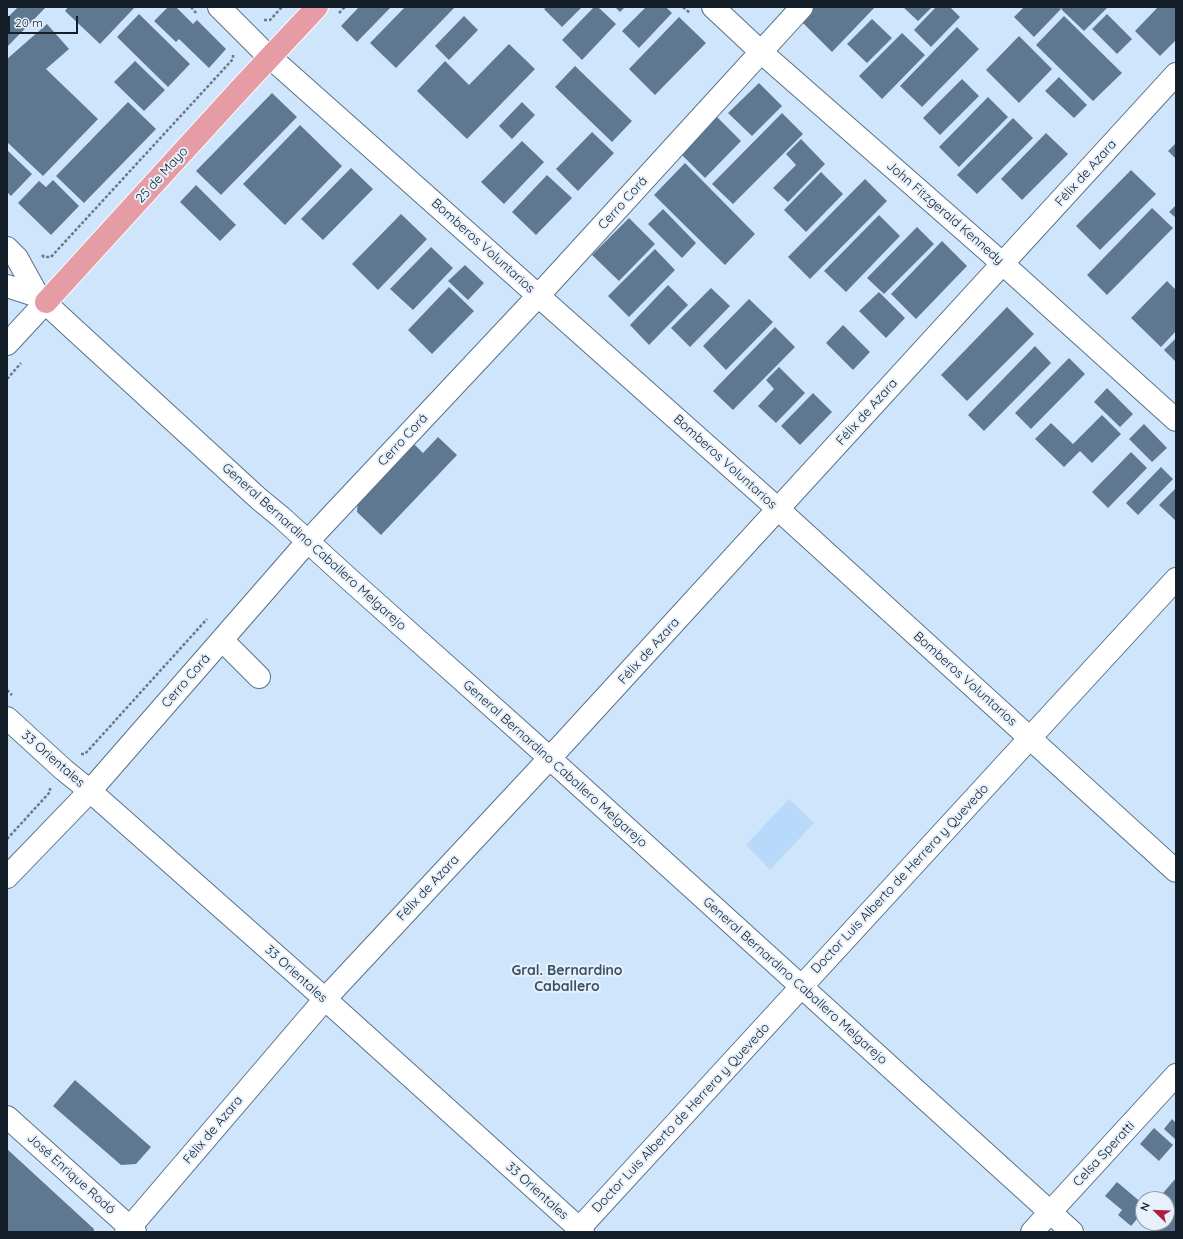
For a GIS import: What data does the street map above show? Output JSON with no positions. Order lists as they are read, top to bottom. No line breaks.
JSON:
{"streets":{"main road":["25 de Mayo"],"street":["Félix de Azara","Cerro Corá","John Fitzgerald Kennedy","Bomberos Voluntarios","General Bernardino Caballero Melgarejo","33 Orientales","Doctor Luis Alberto de Herrera y Quevedo","Celsa Speratti","José Enrique Rodó"]},"crossings":[["Félix de Azara","John Fitzgerald Kennedy"],["Félix de Azara","Bomberos Voluntarios"],["Félix de Azara","General Bernardino Caballero Melgarejo"],["Félix de Azara","33 Orientales"],["Félix de Azara","José Enrique Rodó"],["25 de Mayo","Bomberos Voluntarios"],["25 de Mayo","General Bernardino Caballero Melgarejo"],["Cerro Corá","John Fitzgerald Kennedy"],["Cerro Corá","Bomberos Voluntarios"],["Cerro Corá","General Bernardino Caballero Melgarejo"],["Cerro Corá","33 Orientales"],["Bomberos Voluntarios","Doctor Luis Alberto de Herrera y Quevedo"],["General Bernardino Caballero Melgarejo","Doctor Luis Alberto de Herrera y Quevedo"],["General Bernardino Caballero Melgarejo","Celsa Speratti"],["33 Orientales","Doctor Luis Alberto de Herrera y Quevedo"]],"districts":["Gral. Bernardino Caballero"],"scale_bar":"20 m","north":"top left"}
